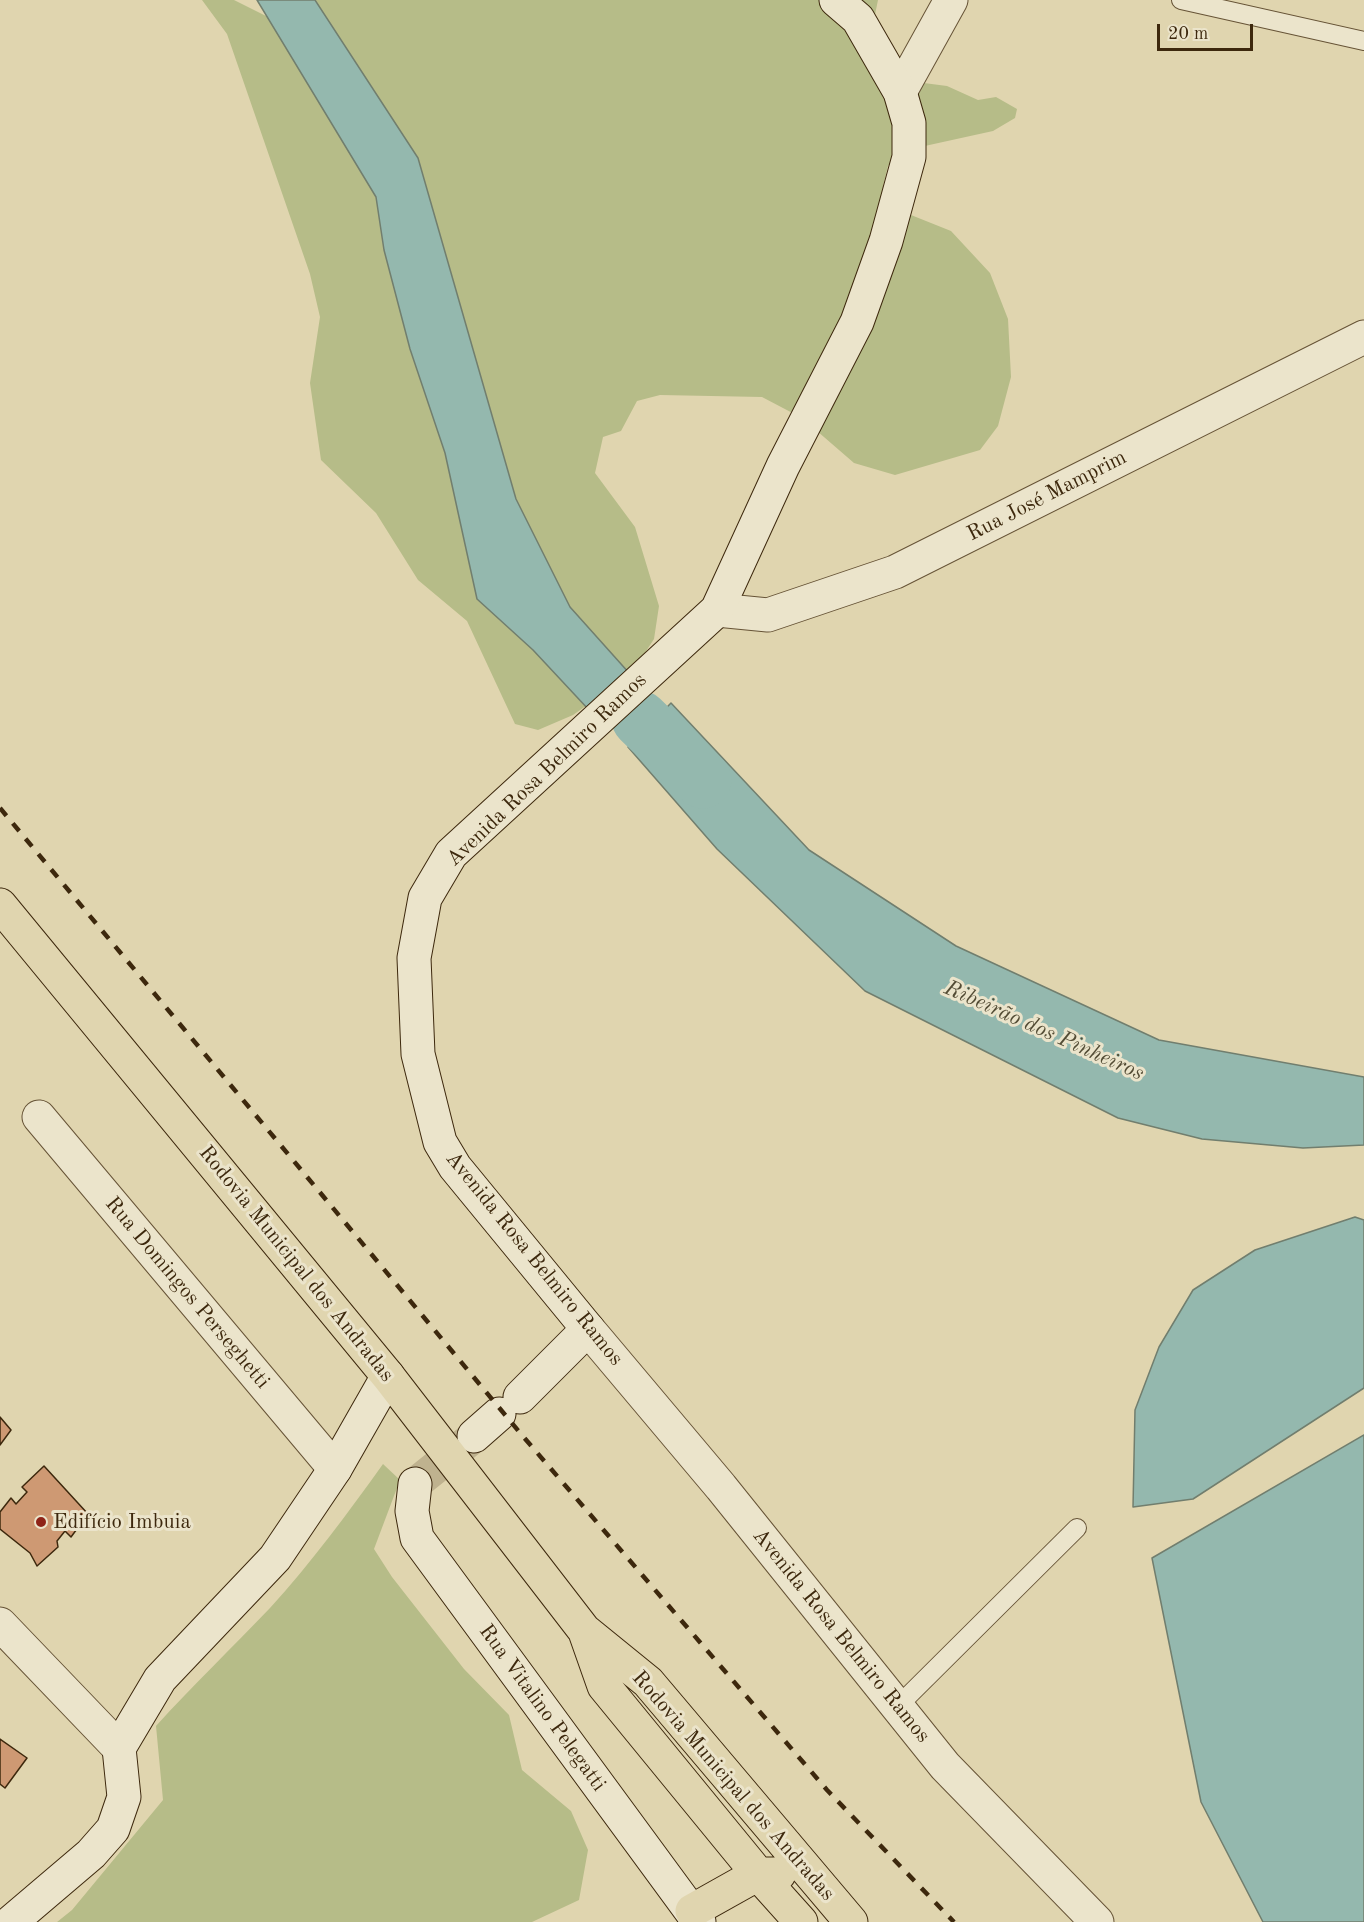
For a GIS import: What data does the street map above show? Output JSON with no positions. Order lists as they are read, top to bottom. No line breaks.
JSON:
{"streets":{"main road":["Rua José Mamprim","Avenida Rosa Belmiro Ramos","Rodovia Municipal dos Andradas","Rua Domingos Perseghetti","Rua Vitalino Pelegatti"]},"crossings":[["Rua José Mamprim","Avenida Rosa Belmiro Ramos"]],"water":["Ribeirão dos Pinheiros"],"places":["Edifício Imbuia"],"scale_bar":"20 m"}
